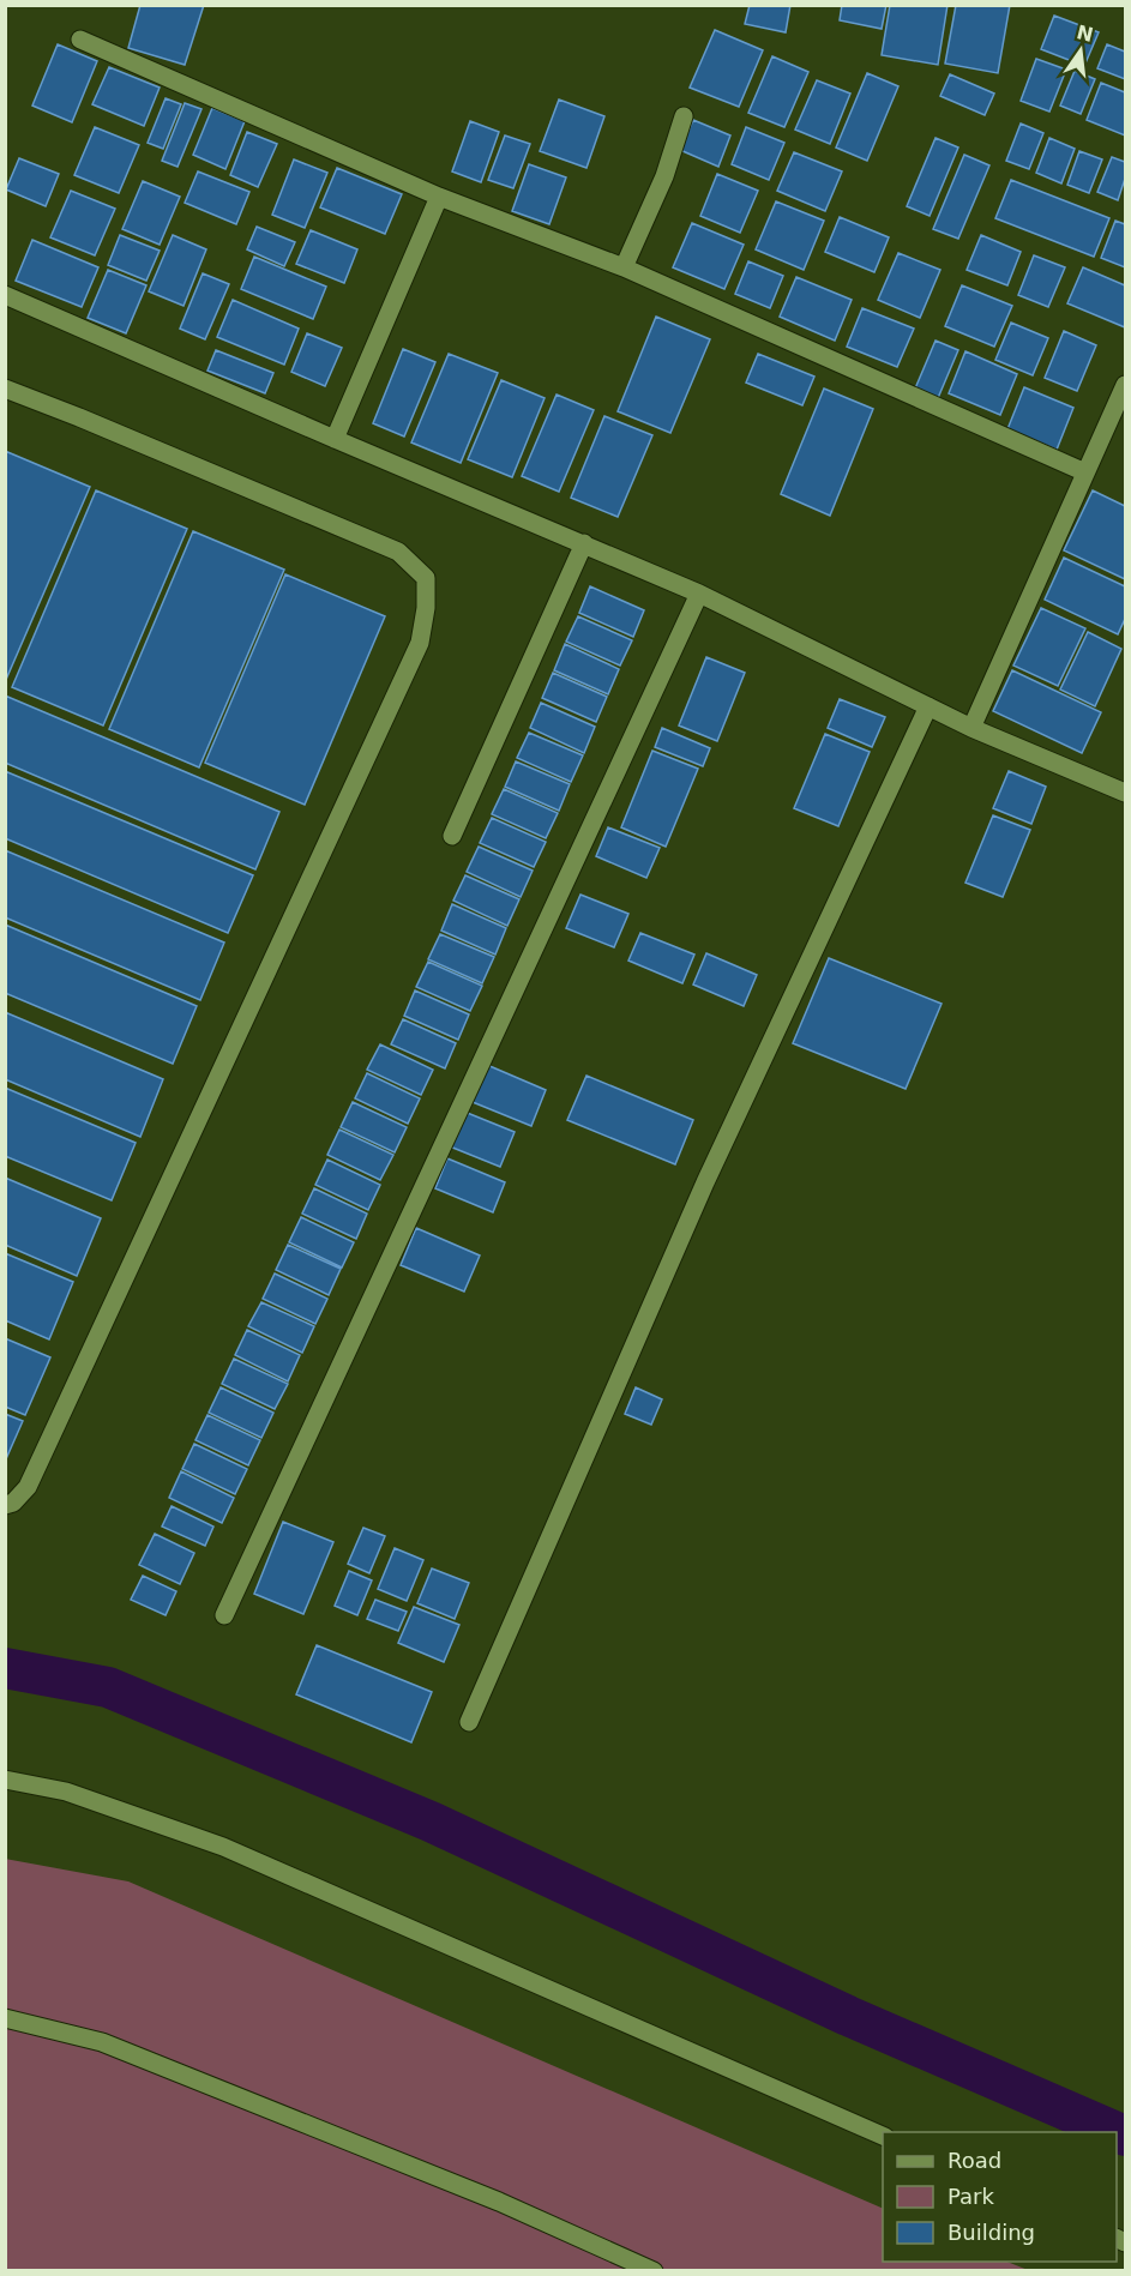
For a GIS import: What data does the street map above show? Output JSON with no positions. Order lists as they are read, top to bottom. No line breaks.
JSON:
{"legend":["Road","Park","Building"],"north":"top"}
